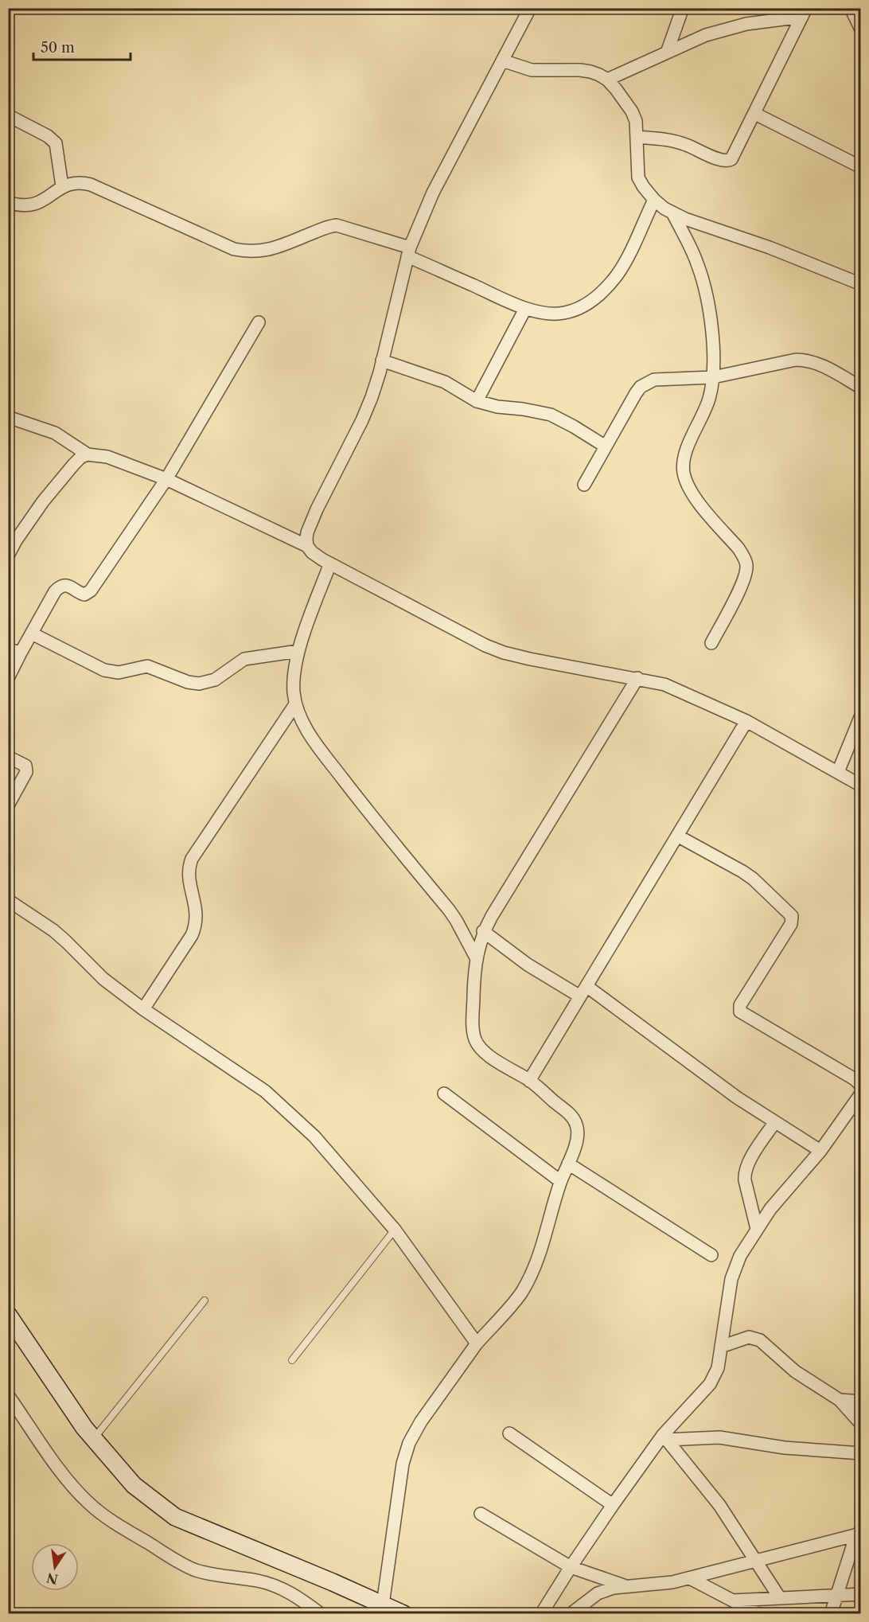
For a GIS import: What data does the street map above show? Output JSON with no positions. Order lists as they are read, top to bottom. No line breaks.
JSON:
{"scale_bar":"50 m","north":"bottom"}
